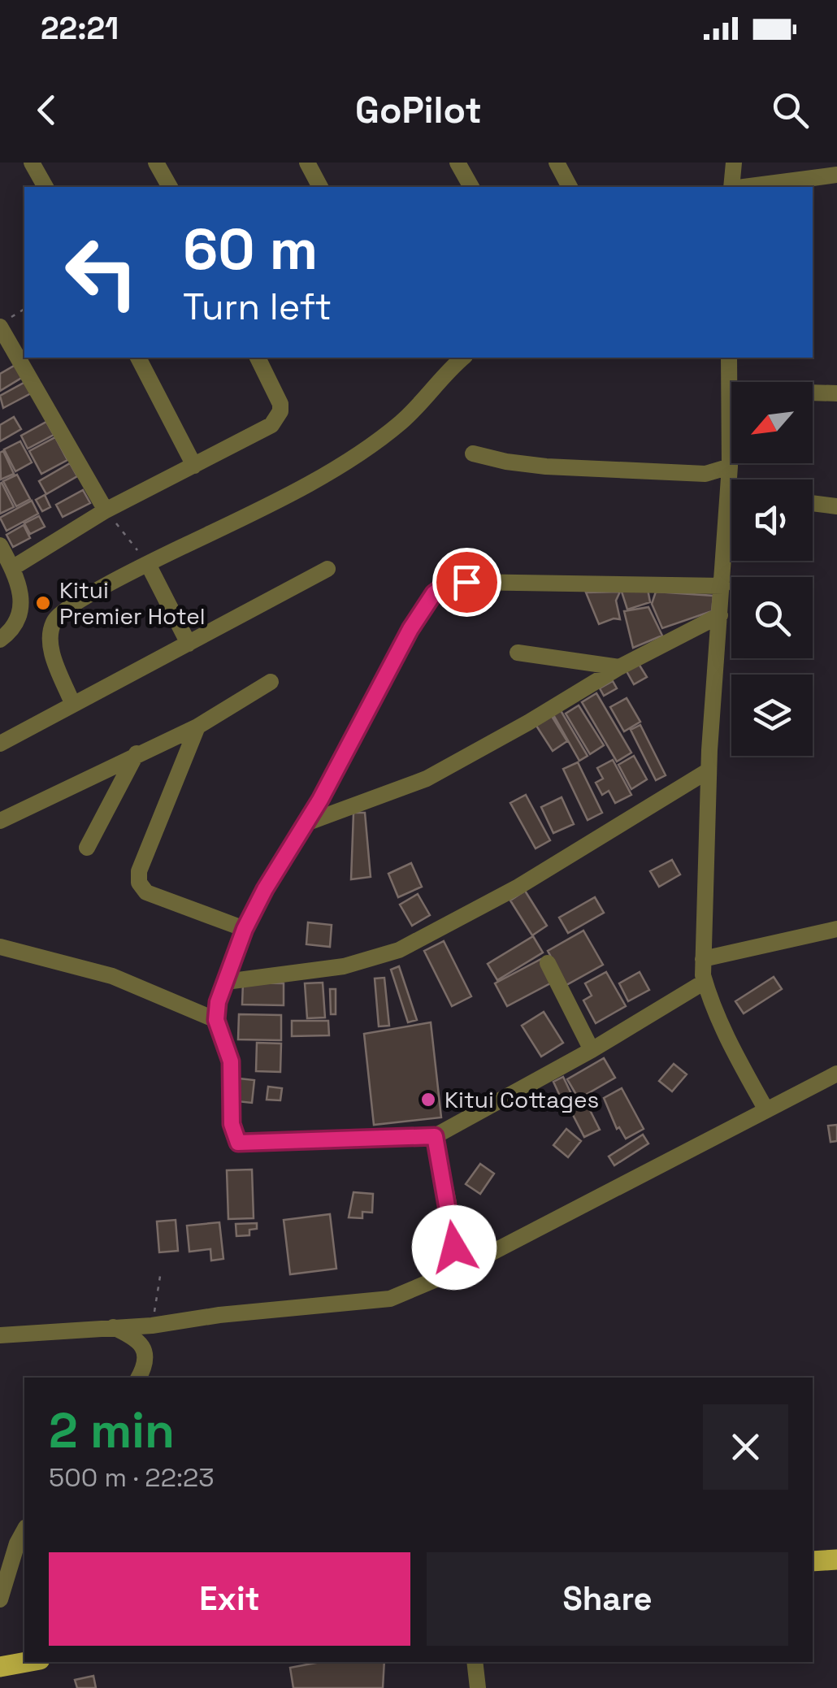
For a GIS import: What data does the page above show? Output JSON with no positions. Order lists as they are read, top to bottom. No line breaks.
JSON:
{"places":["Kitui Premier Hotel","Kitui Cottages"],"north":"bottom left","page":{"status":"22:21","header":"GoPilot","turn":["60 m","Turn left"],"heading":["2 min","500 m · 22:23"],"buttons":["Exit","Share"]}}
